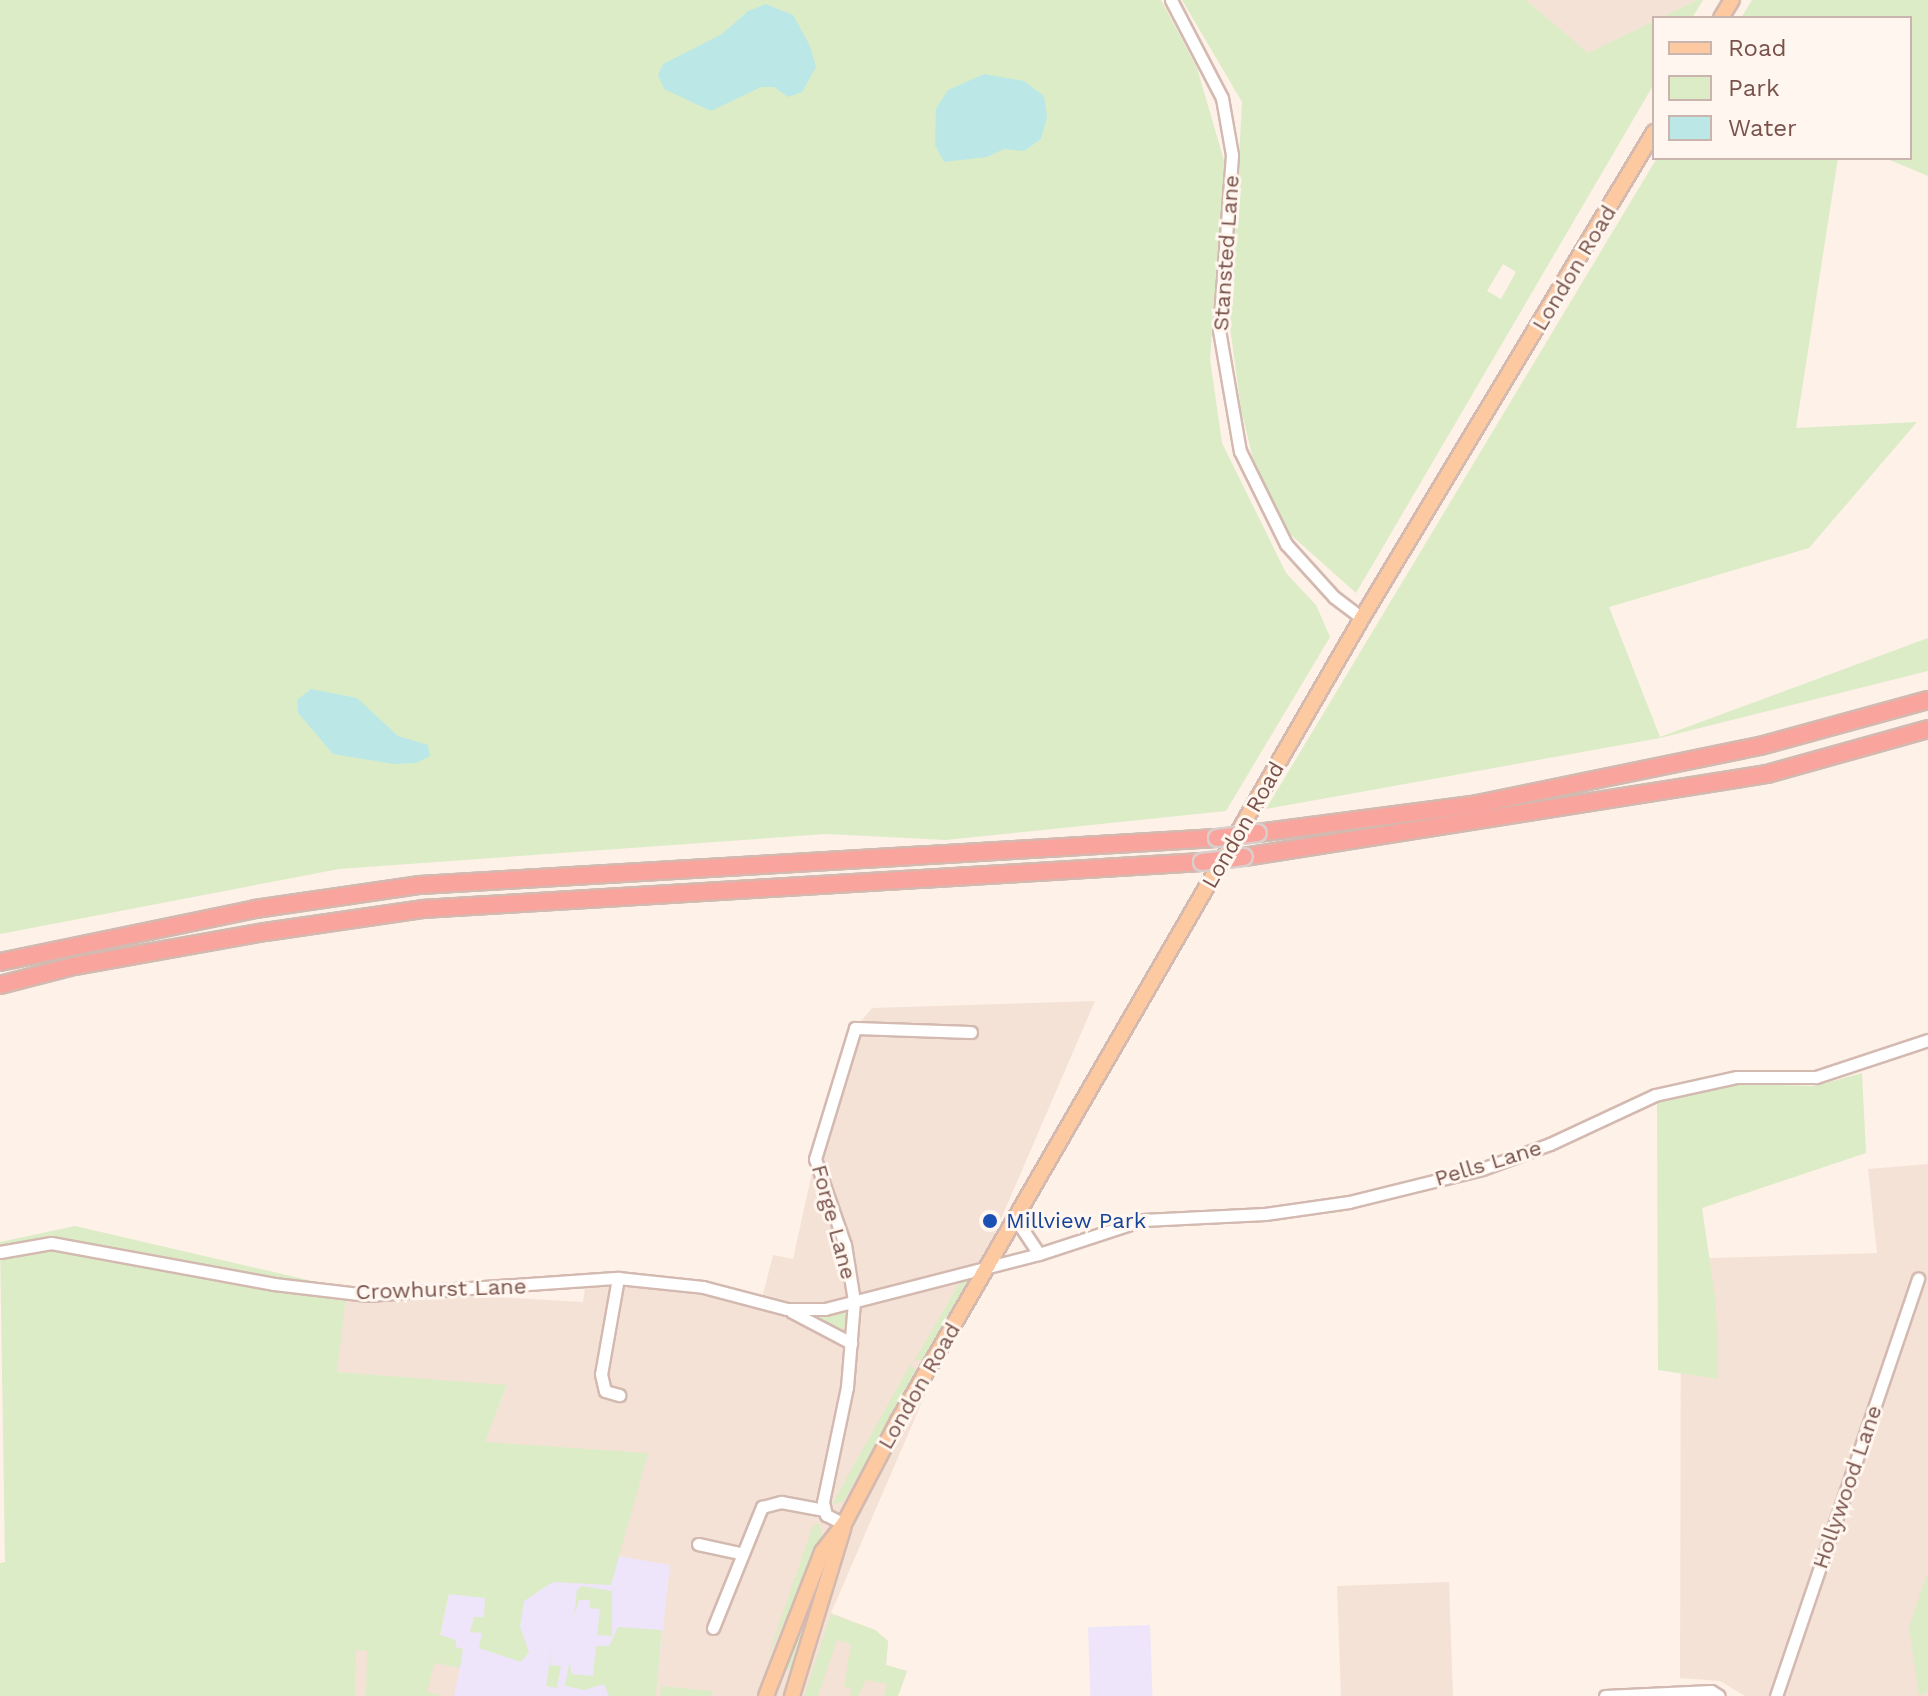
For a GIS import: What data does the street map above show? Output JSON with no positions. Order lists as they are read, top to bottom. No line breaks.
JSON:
{"streets":{"main road":["London Road"],"street":["Stansted Lane","Pells Lane","Forge Lane","Crowhurst Lane","Hollywood Lane"]},"crossings":[["Stansted Lane","London Road"],["London Road","Pells Lane"],["London Road","Crowhurst Lane"],["Pells Lane","Crowhurst Lane"],["Forge Lane","Crowhurst Lane"]],"places":["Millview Park"],"legend":["Road","Park","Water"]}
